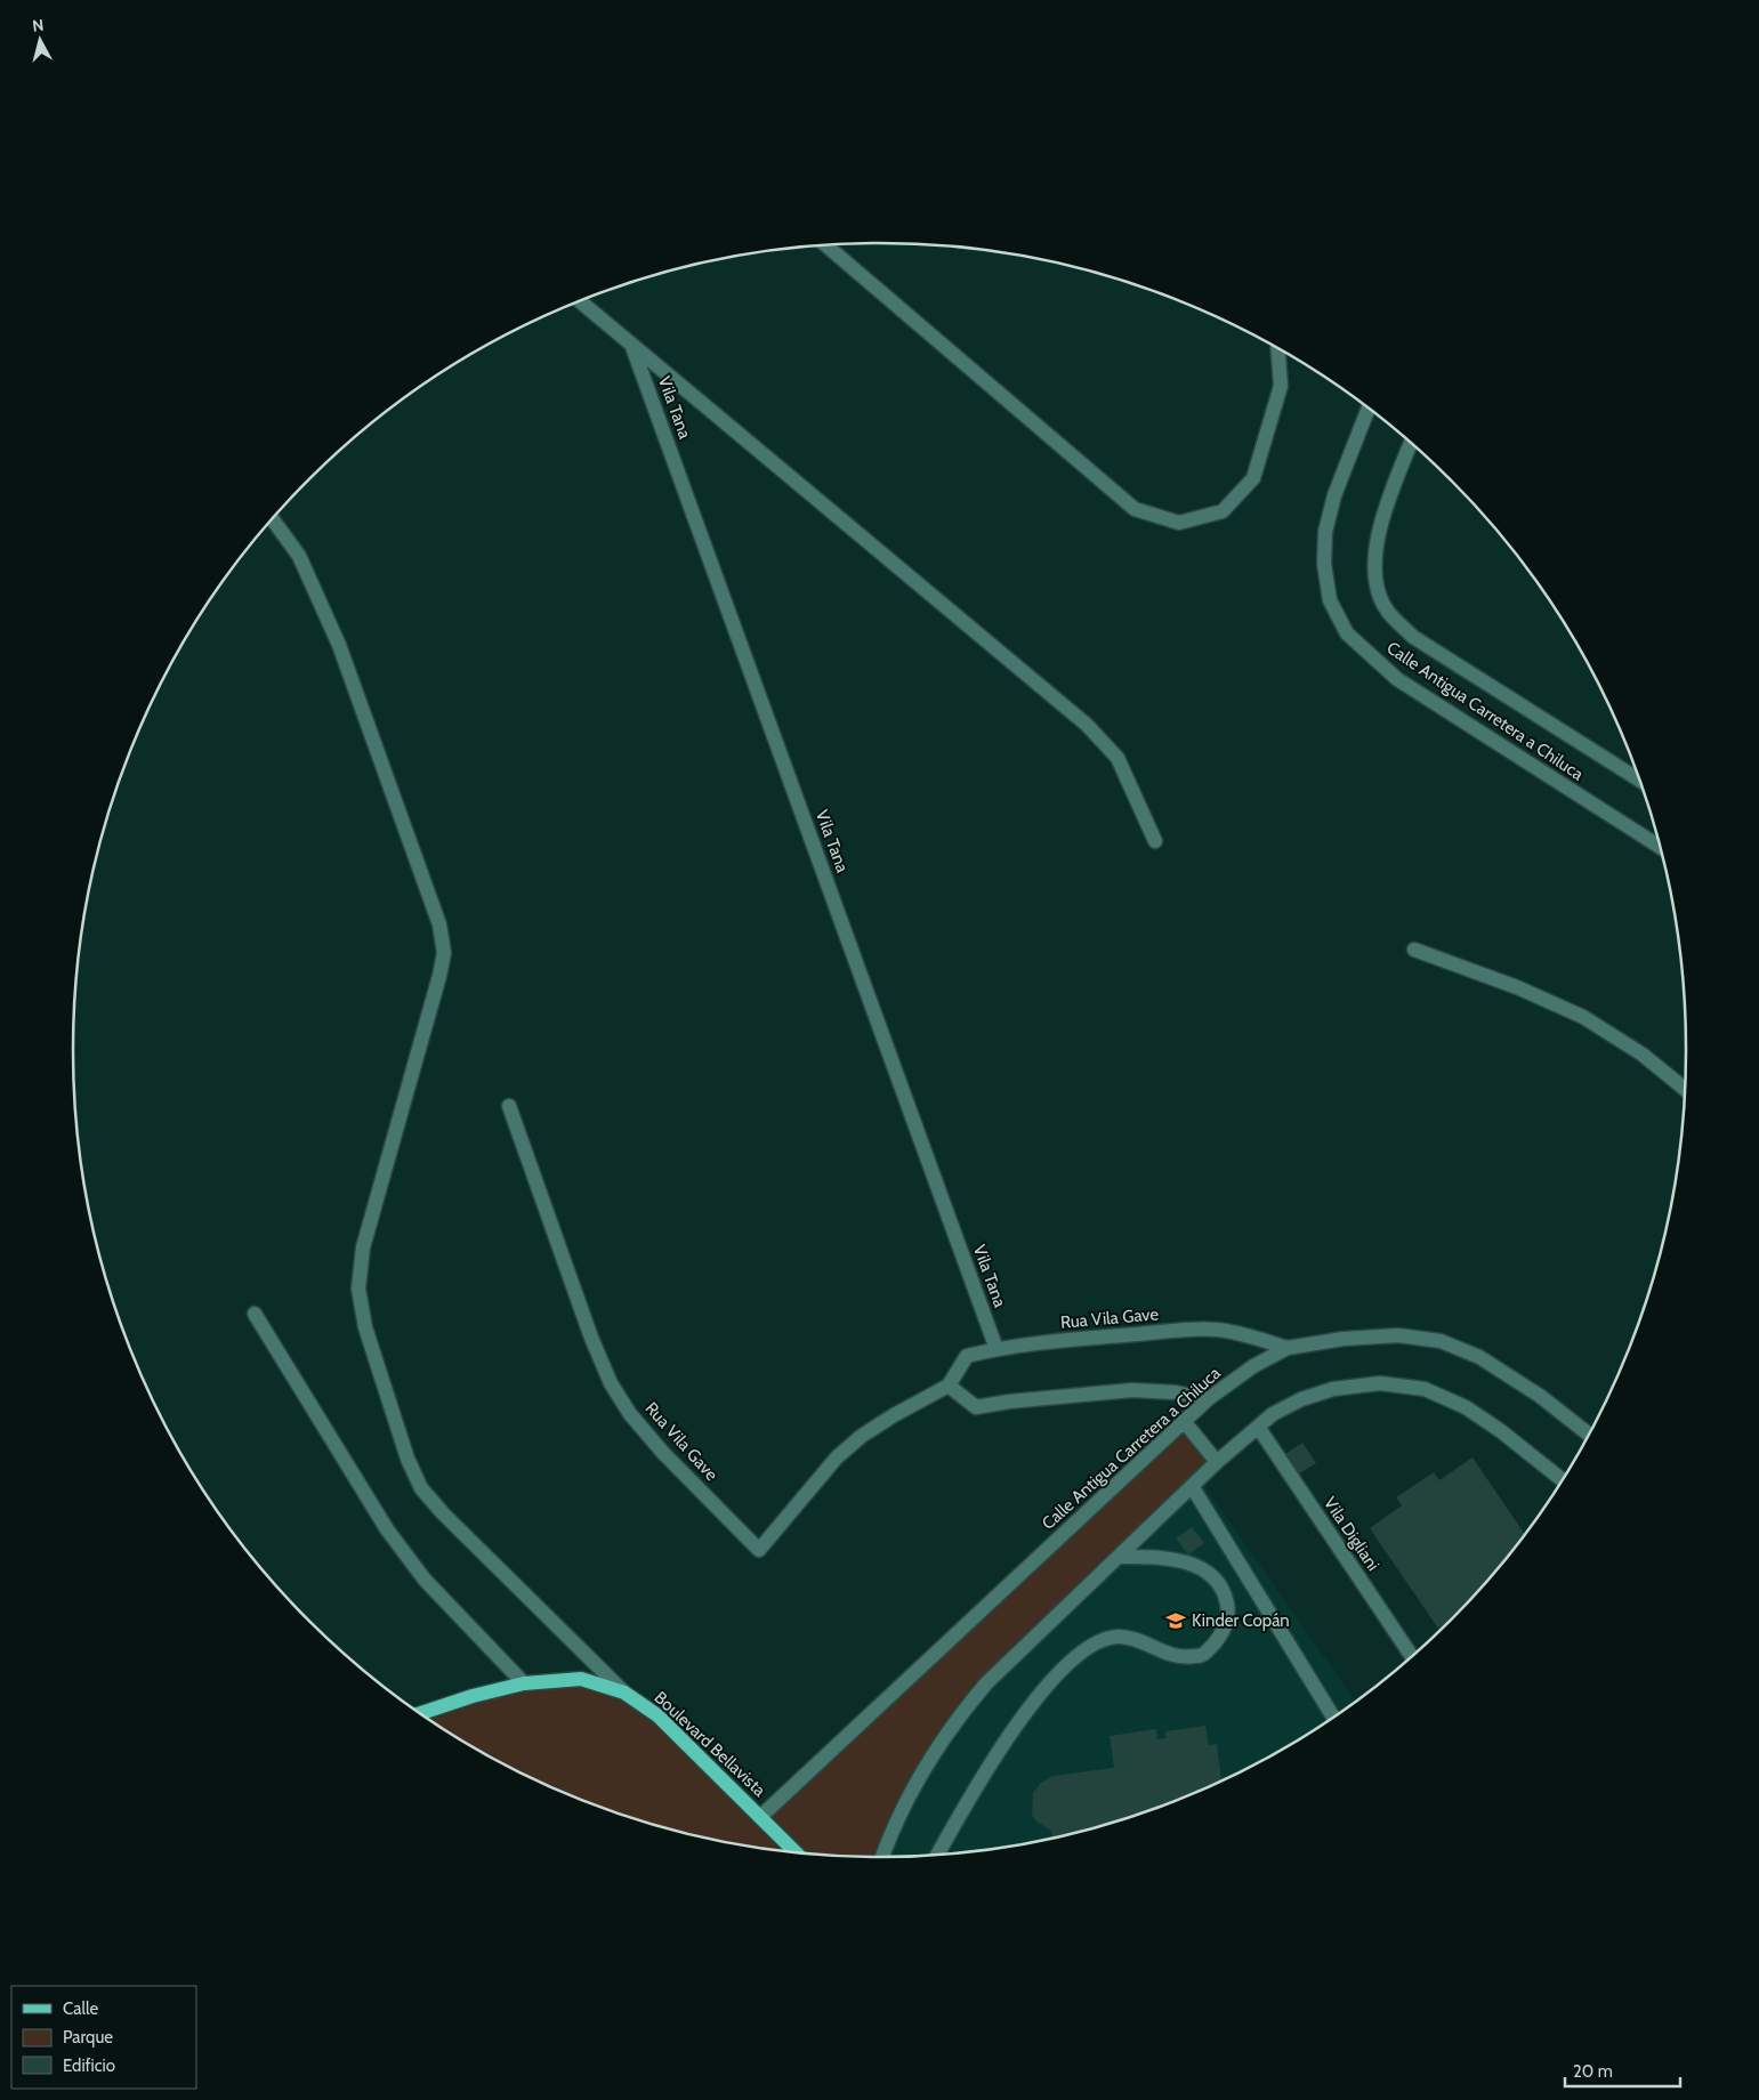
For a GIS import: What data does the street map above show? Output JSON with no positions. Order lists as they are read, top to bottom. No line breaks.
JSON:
{"streets":{"main road":["Boulevard Bellavista"],"street":["Vila Tana","Calle Antigua Carretera a Chiluca","Rua Vila Gave","Vila Digliani"]},"crossings":[["Vila Tana","Rua Vila Gave"],["Calle Antigua Carretera a Chiluca","Rua Vila Gave"],["Calle Antigua Carretera a Chiluca","Boulevard Bellavista"]],"places":{"school or university":["Kinder Copán"]},"legend":["Calle","Parque","Edificio"],"scale_bar":"20 m","north":"top"}
